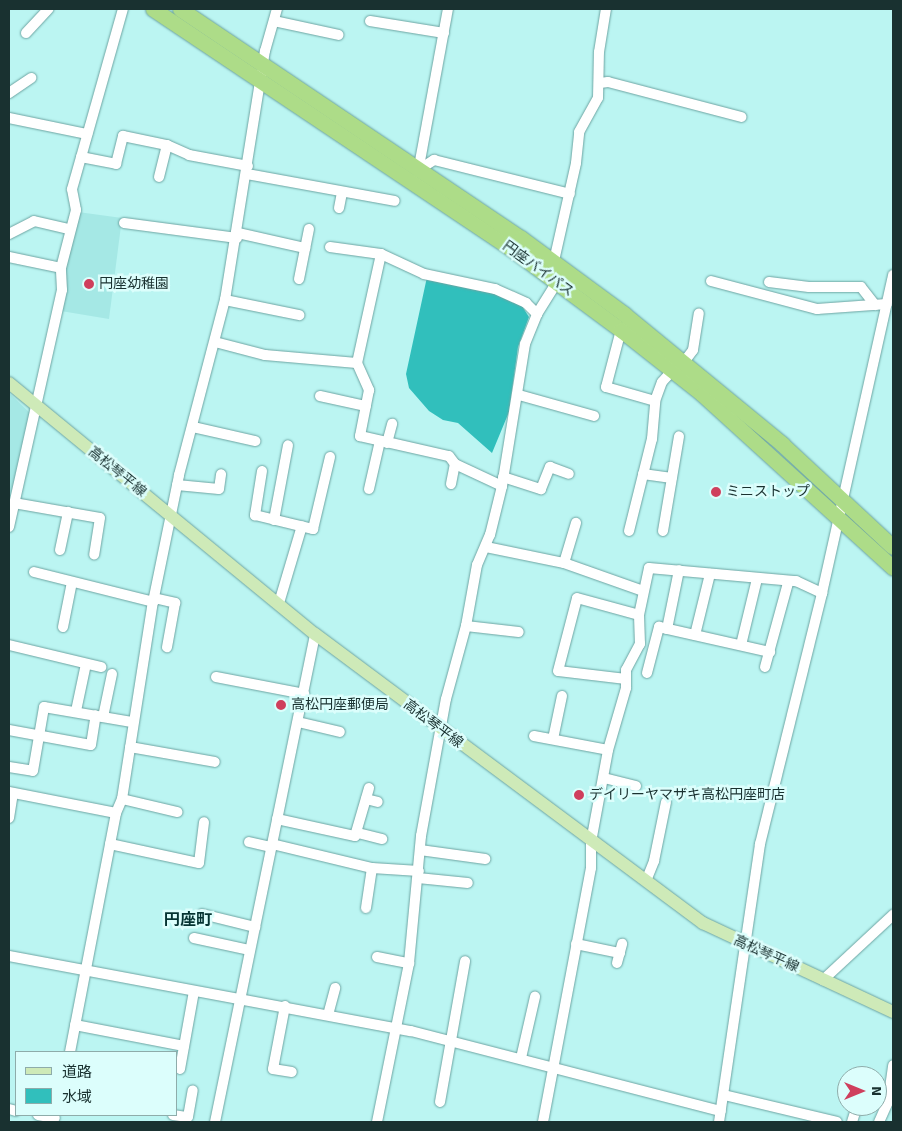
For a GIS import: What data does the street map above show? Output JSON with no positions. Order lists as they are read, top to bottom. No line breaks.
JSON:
{"streets":{"highway":["円座バイパス"],"main road":["高松琴平線"]},"districts":["円座町"],"places":["円座幼稚園","ミニストップ","高松円座郵便局","デイリーヤマザキ高松円座町店"],"legend":["道路","水域"],"north":"right"}
